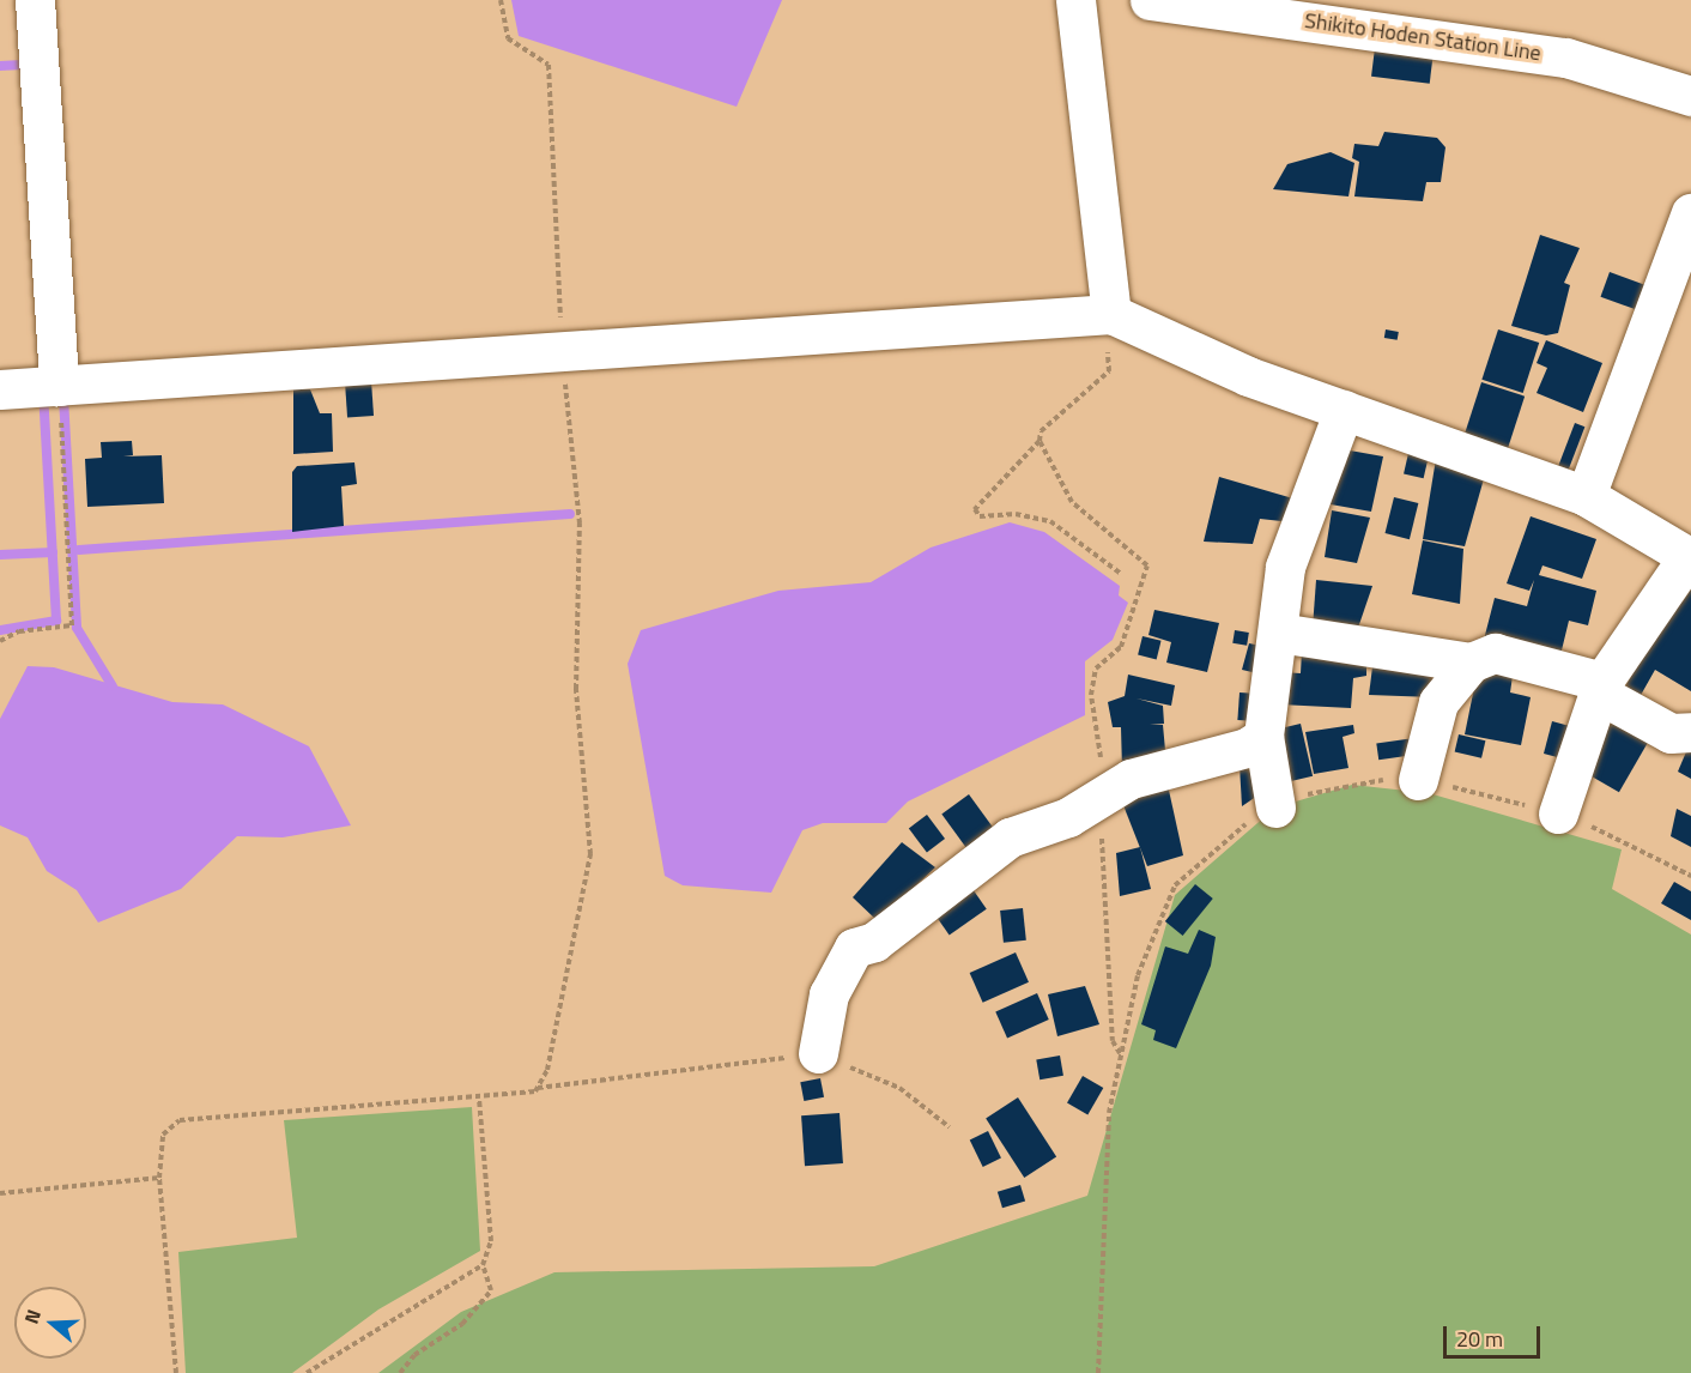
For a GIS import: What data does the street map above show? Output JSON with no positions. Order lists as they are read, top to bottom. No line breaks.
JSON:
{"streets":{"street":["Shikito Hoden Station Line"]},"scale_bar":"20 m","north":"left"}
